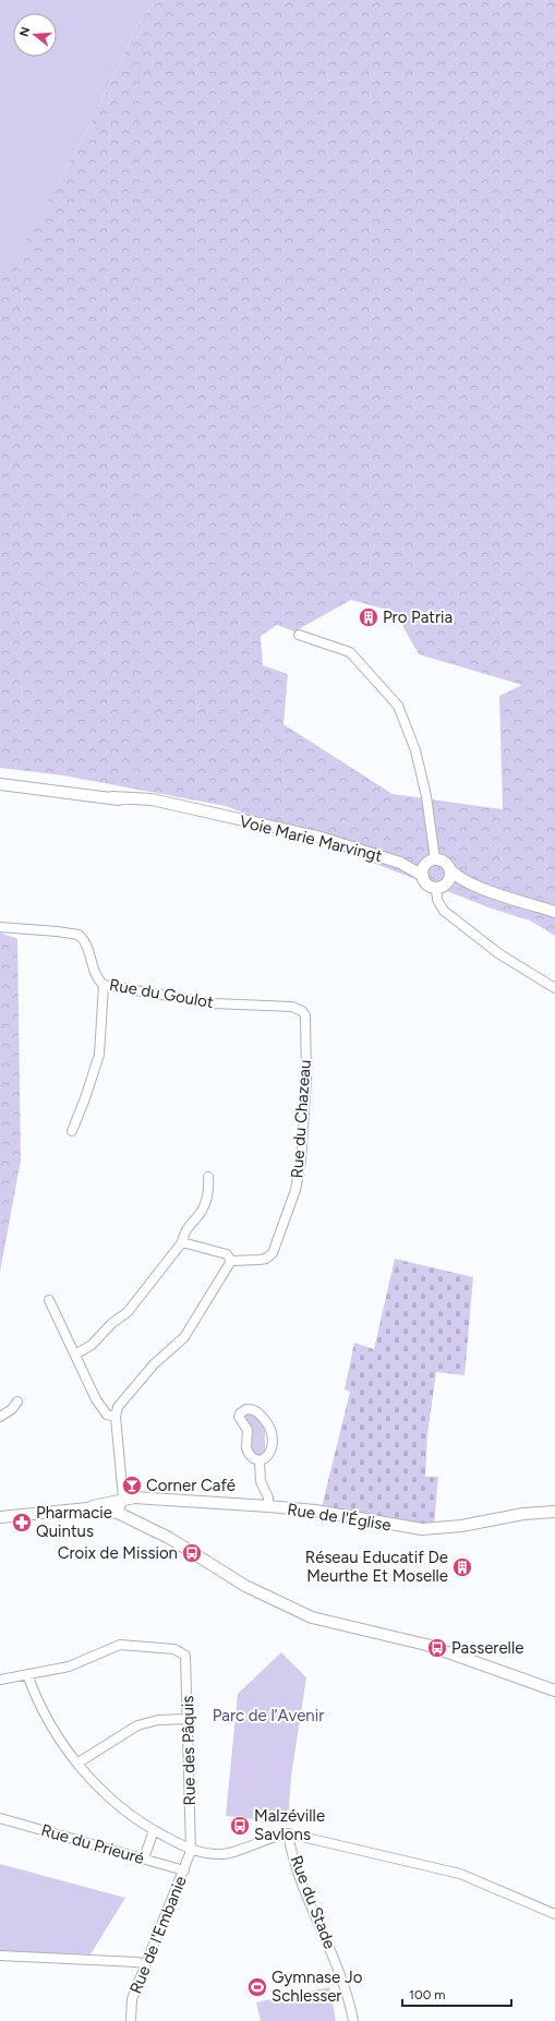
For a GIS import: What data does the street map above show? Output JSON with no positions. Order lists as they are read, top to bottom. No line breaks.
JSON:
{"streets":{"main road":["Voie Marie Marvingt","Rue de l'Église"],"street":["Rue du Goulot","Rue du Chazeau","Rue des Pâquis","Rue du Prieuré","Rue du Stade","Rue de l'Embanie"]},"crossings":[["Rue du Goulot","Rue du Chazeau"],["Rue des Pâquis","Rue de l'Embanie"],["Rue du Prieuré","Rue de l'Embanie"]],"parks":["Parc de l’Avenir"],"places":{"building":["Pro Patria","Réseau Educatif De Meurthe Et Moselle"],"bar":["Corner Café"],"pharmacy":["Pharmacie Quintus"],"bus stop":["Croix de Mission","Passerelle","Malzéville Savlons"],"sports":["Gymnase Jo Schlesser"]},"scale_bar":"100 m","north":"left"}
